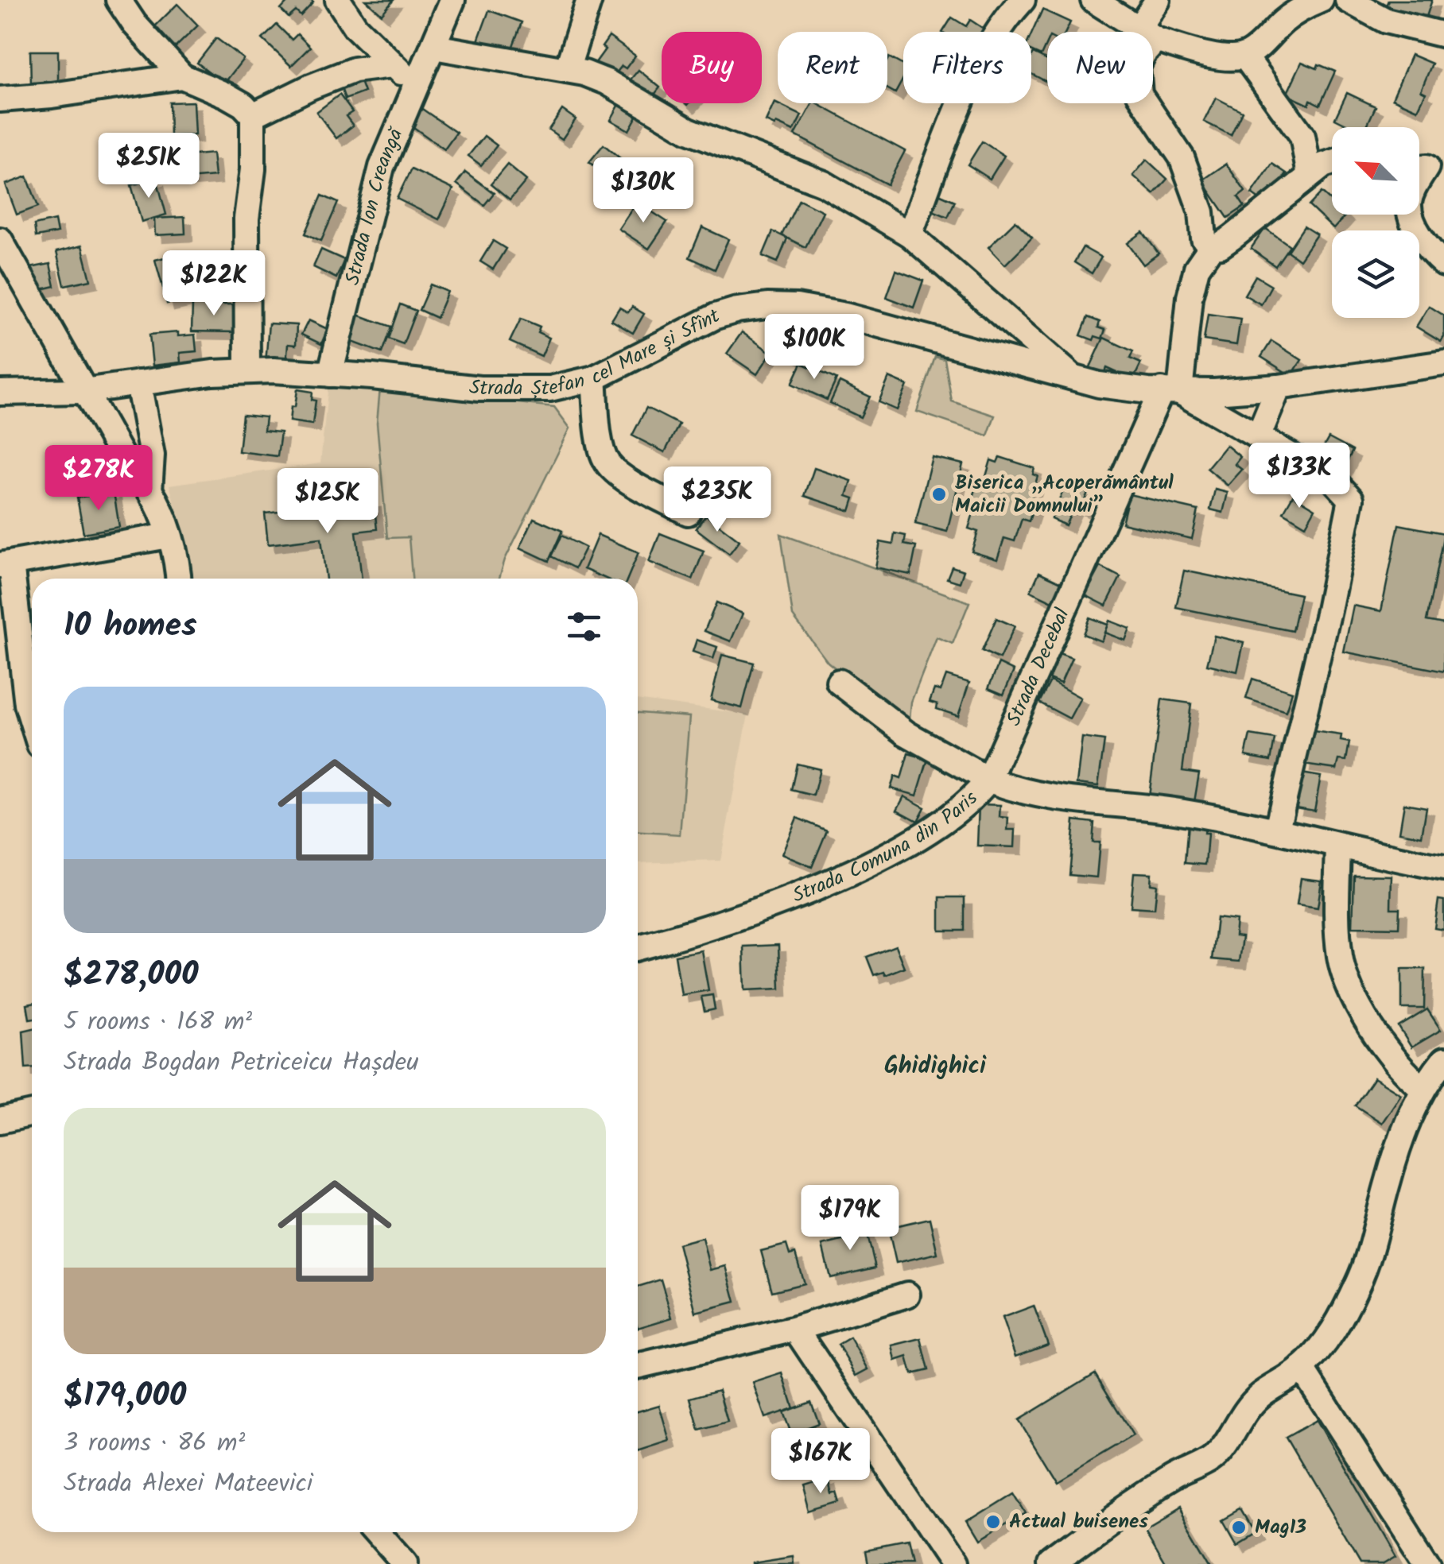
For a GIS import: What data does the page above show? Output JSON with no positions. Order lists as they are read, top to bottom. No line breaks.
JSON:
{"streets":{"street":["Strada Ion Creangă","Strada Ștefan cel Mare și Sfînt","Strada Decebal","Strada Comuna din Paris"]},"crossings":[["Strada Ion Creangă","Strada Ștefan cel Mare și Sfînt"],["Strada Ștefan cel Mare și Sfînt","Strada Decebal"],["Strada Ștefan cel Mare și Sfînt","Strada Comuna din Paris"],["Strada Decebal","Strada Comuna din Paris"]],"districts":["Ghidighici"],"places":["Biserica „Acoperământul Maicii Domnului”","Actual buisenes","Mag13"],"north":"top left","page":{"chip":["Buy","Rent","Filters","New"],"price":["$251K","$130K","$122K","$100K","$133K","$278K","$235K","$125K","$179K","$167K"],"heading":"10 homes","list":[{"name":"$278,000","note":"5 rooms · 168 m² · Strada Bogdan Petriceicu Hașdeu"},{"name":"$179,000","note":"3 rooms · 86 m² · Strada Alexei Mateevici"}]}}
